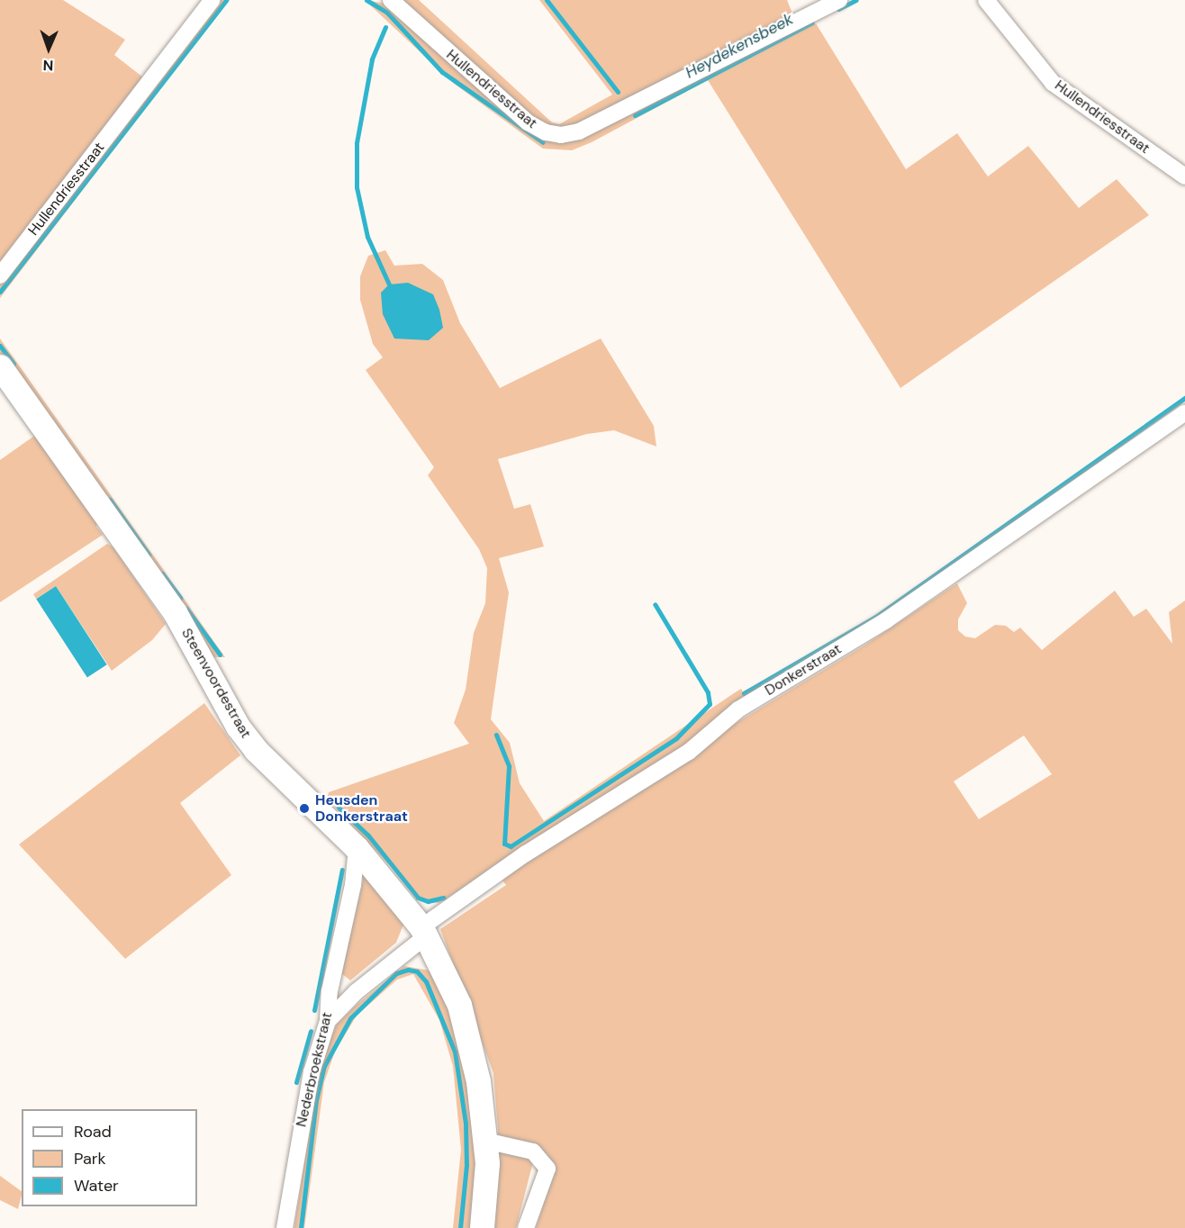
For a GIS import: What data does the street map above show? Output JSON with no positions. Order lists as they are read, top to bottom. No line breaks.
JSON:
{"streets":{"street":["Hullendriesstraat","Donkerstraat","Steenvoordestraat","Nederbroekstraat"]},"crossings":[["Donkerstraat","Steenvoordestraat"],["Donkerstraat","Nederbroekstraat"],["Steenvoordestraat","Nederbroekstraat"]],"water":["Heydekensbeek"],"places":["Heusden Donkerstraat"],"legend":["Road","Park","Water"],"north":"bottom"}
